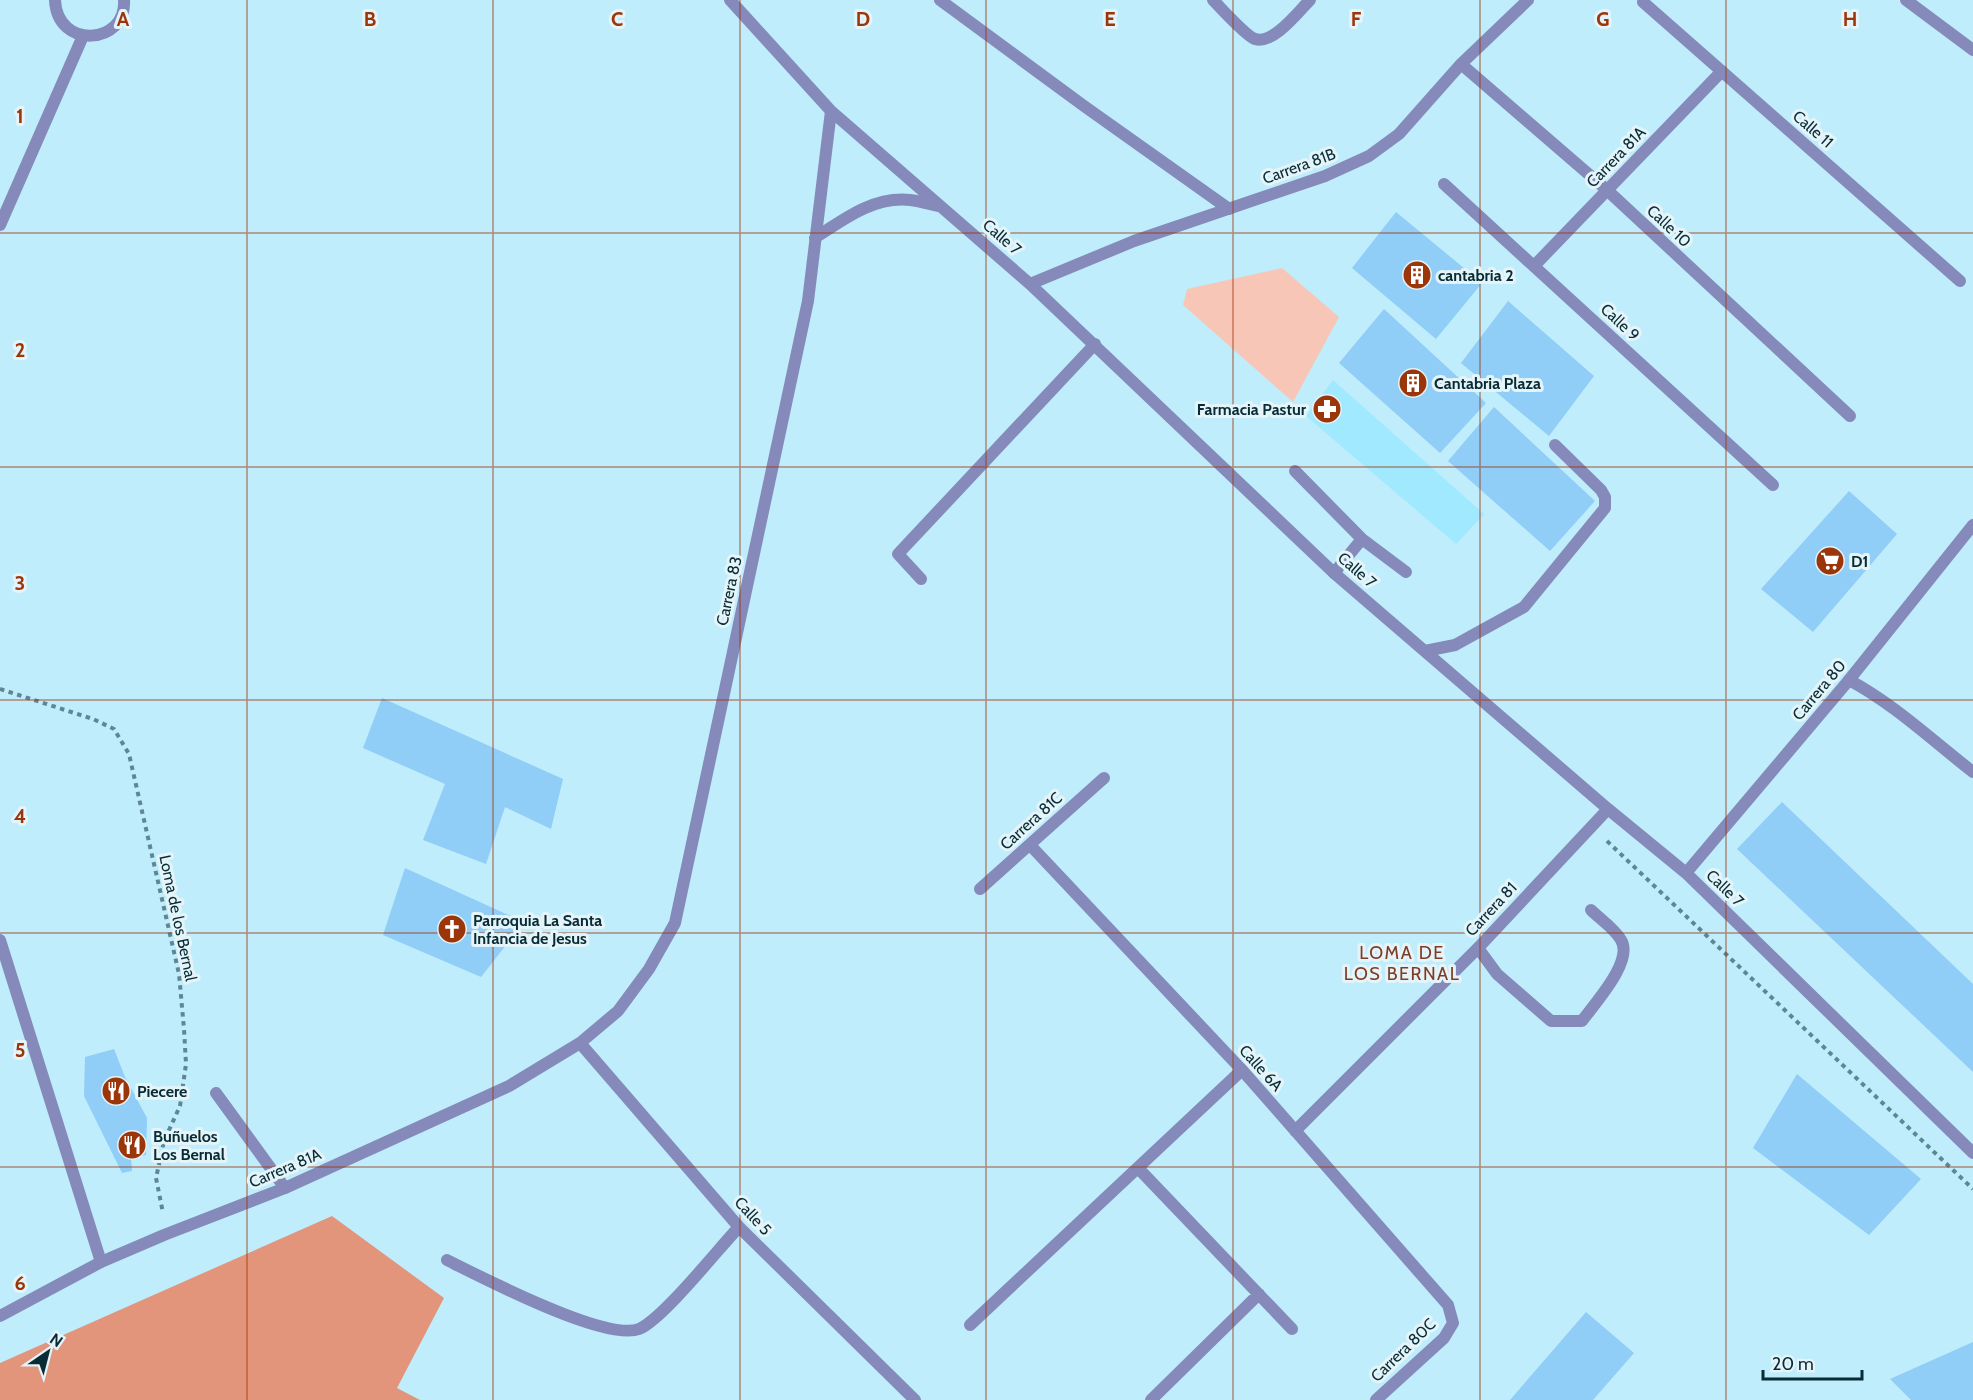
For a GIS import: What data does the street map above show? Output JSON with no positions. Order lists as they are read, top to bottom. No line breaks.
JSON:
{"streets":{"street":["Calle 11","Carrera 81A","Carrera 81B","Calle 10","Calle 7","Calle 9","Carrera 83","Carrera 80","Carrera 81C","Carrera 81","Calle 6A","Calle 5","Carrera 80C"],"path":["Loma de los Bernal"]},"crossings":[["Calle 11","Carrera 81A"],["Carrera 81A","Calle 10"],["Carrera 81A","Calle 9"],["Carrera 81A","Carrera 83"],["Carrera 81A","Loma de los Bernal"],["Carrera 81A","Calle 5"],["Carrera 81B","Calle 10"],["Carrera 81B","Calle 7"],["Calle 7","Carrera 83"],["Calle 7","Carrera 80"],["Calle 7","Carrera 81"],["Carrera 83","Calle 5"],["Carrera 81C","Calle 6A"],["Carrera 81","Calle 6A"],["Calle 6A","Carrera 80C"]],"districts":["LOMA DE LOS BERNAL"],"places":{"building":["cantabria 2","Cantabria Plaza"],"pharmacy":["Farmacia Pastur"],"supermarket":["D1"],"church":["Parroquia La Santa Infancia de Jesus"],"restaurant":["Piecere","Buñuelos Los Bernal"]},"scale_bar":"20 m","north":"top right","grid":{"columns":["A","B","C","D","E","F","G","H"],"rows":["1","2","3","4","5","6"]}}
